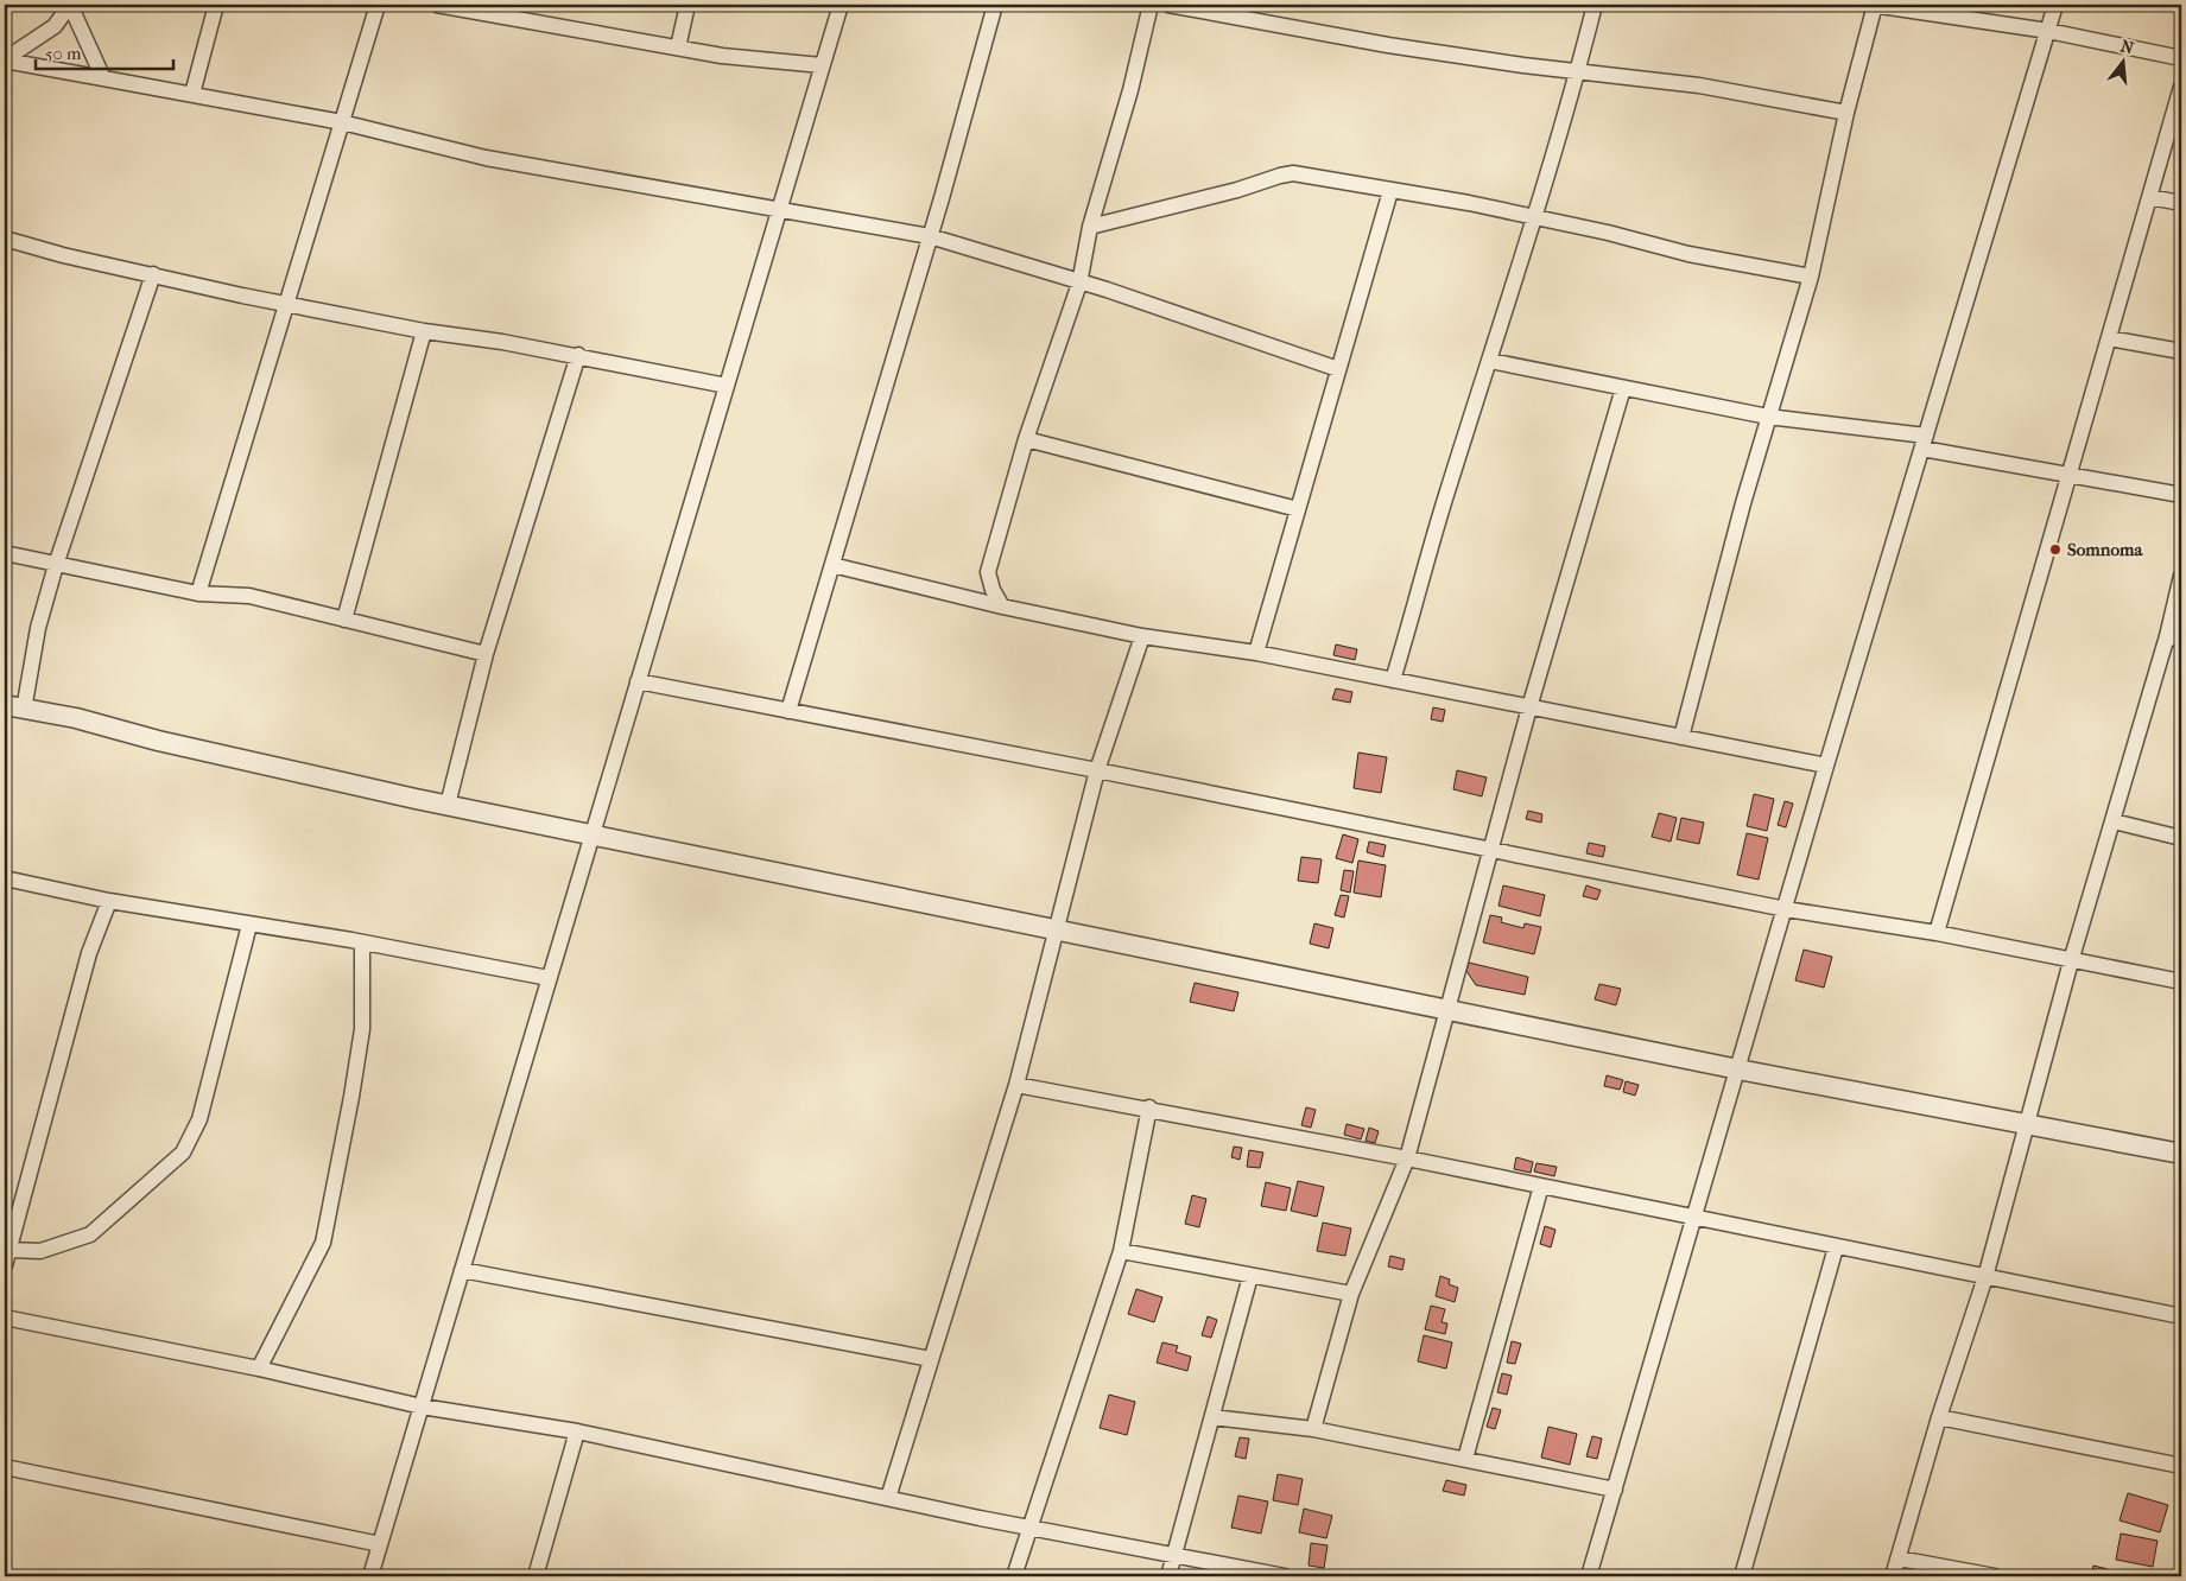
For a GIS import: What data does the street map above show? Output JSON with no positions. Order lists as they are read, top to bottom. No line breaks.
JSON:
{"places":["Somnoma"],"scale_bar":"50 m","north":"top"}
